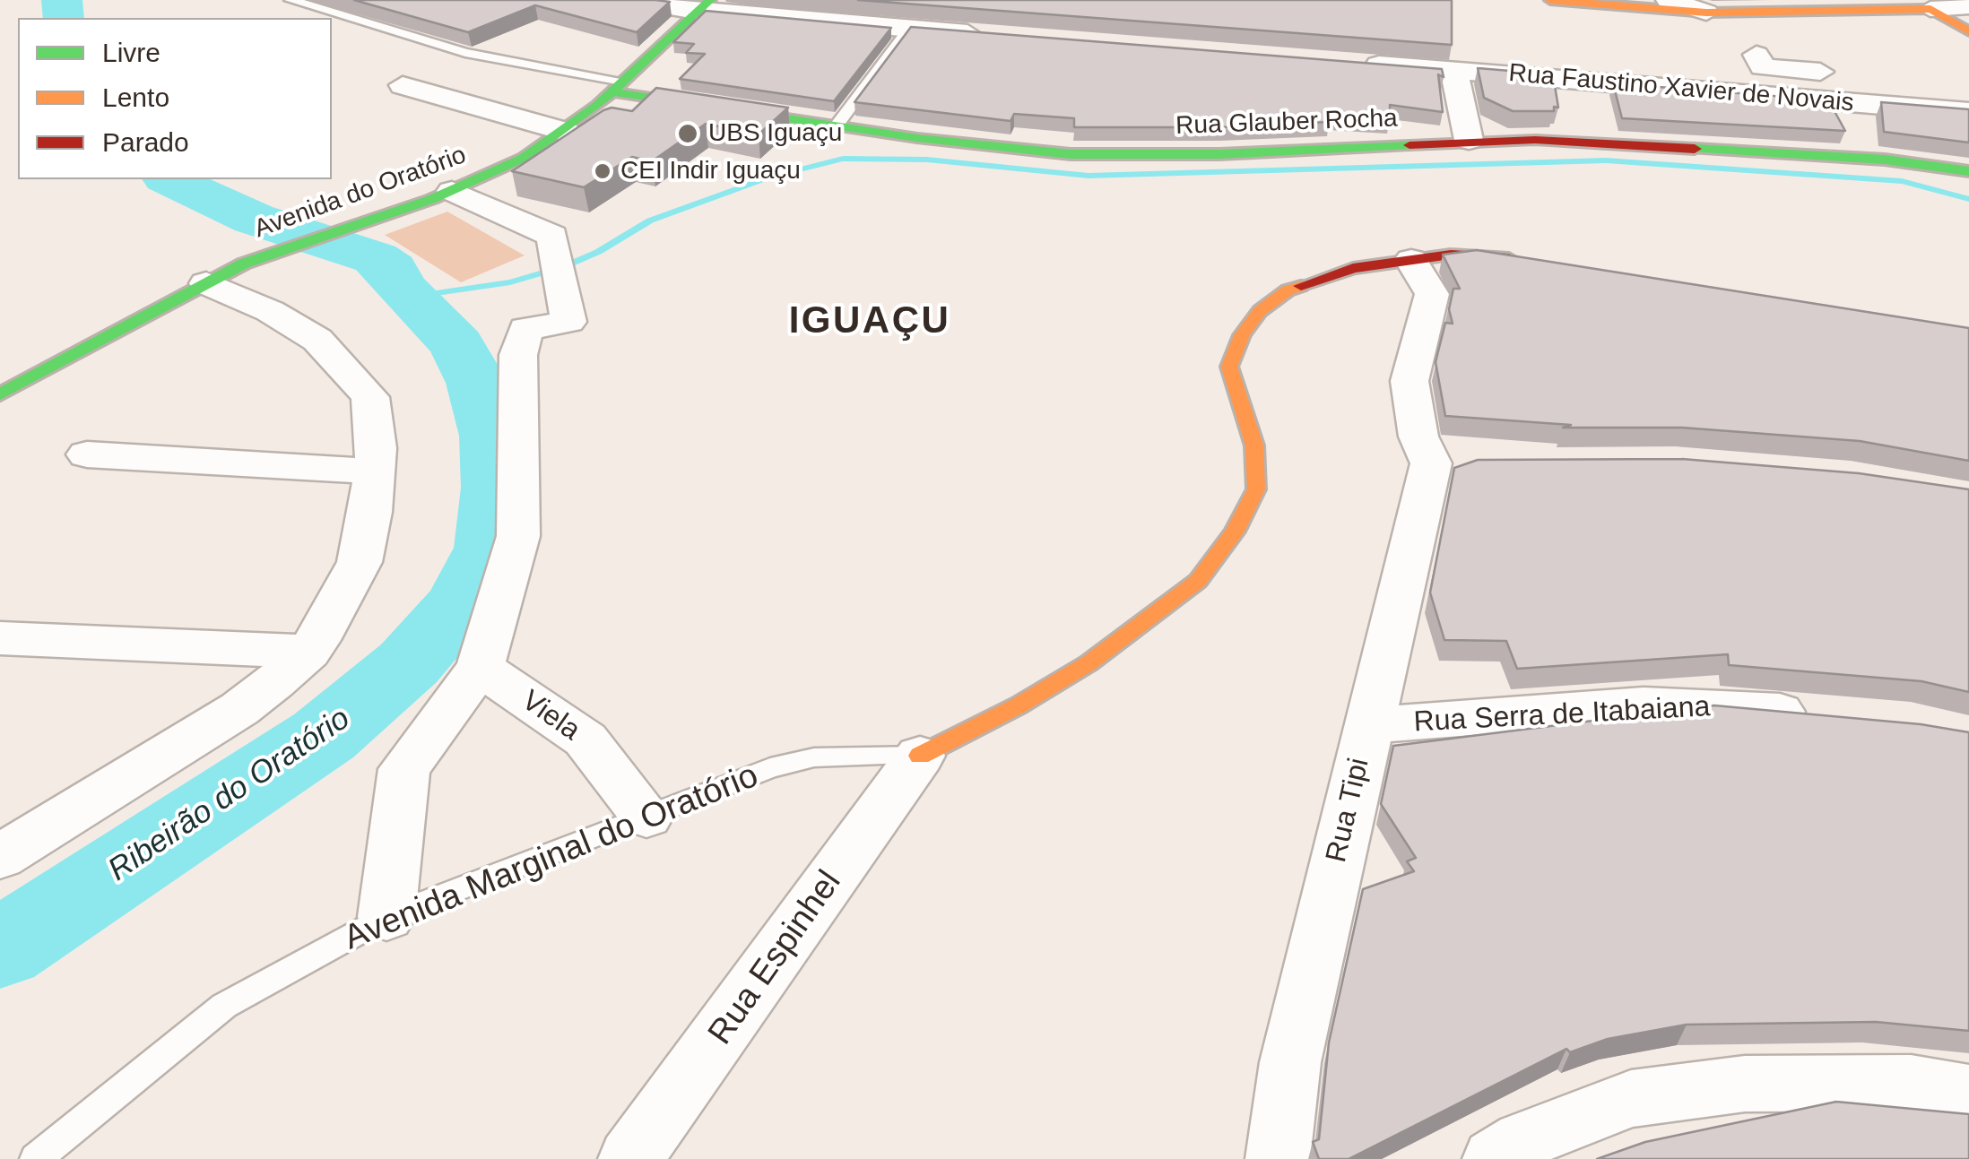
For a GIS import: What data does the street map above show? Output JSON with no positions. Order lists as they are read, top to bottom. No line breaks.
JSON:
{"streets":{"street":["Rua Faustino Xavier de Novais","Rua Glauber Rocha","Avenida do Oratório","Rua Serra de Itabaiana","Viela","Rua Tipi","Rua Espinhel"],"lane":["Avenida Marginal do Oratório"]},"crossings":[["Rua Glauber Rocha","Avenida do Oratório"],["Rua Serra de Itabaiana","Rua Tipi"],["Viela","Avenida Marginal do Oratório"],["Avenida Marginal do Oratório","Rua Espinhel"]],"districts":["IGUAÇU"],"water":["Ribeirão do Oratório"],"places":["UBS Iguaçu","CEI Indir Iguaçu"],"legend":["Livre","Lento","Parado"]}
